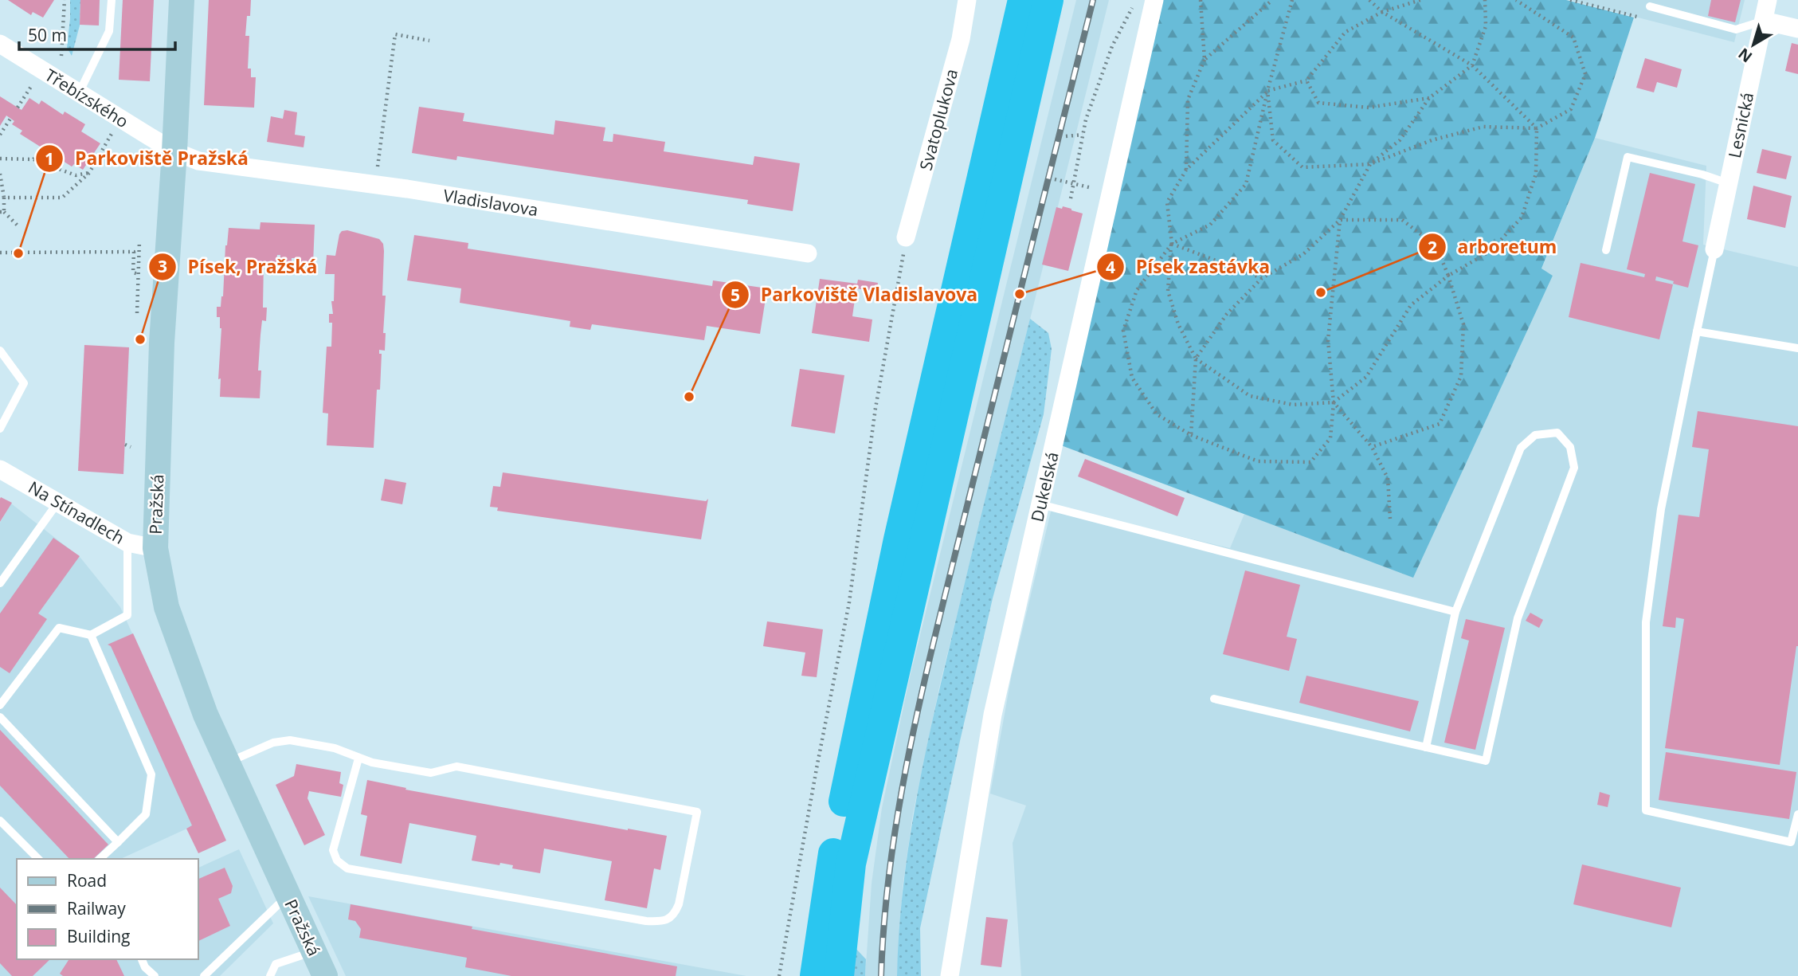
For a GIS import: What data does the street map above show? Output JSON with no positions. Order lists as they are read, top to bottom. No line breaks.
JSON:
{"streets":{"street":["Třebízského","Svatoplukova","Lesnická","Vladislavova","Dukelská","Pražská","Na Stínadlech"]},"crossings":[["Třebízského","Vladislavova"],["Třebízského","Pražská"],["Vladislavova","Pražská"],["Pražská","Na Stínadlech"]],"places":["Parkoviště Pražská","arboretum","Písek zastávka","Písek, Pražská","Parkoviště Vladislavova"],"legend":["Road","Railway","Building"],"scale_bar":"50 m","north":"bottom left"}
